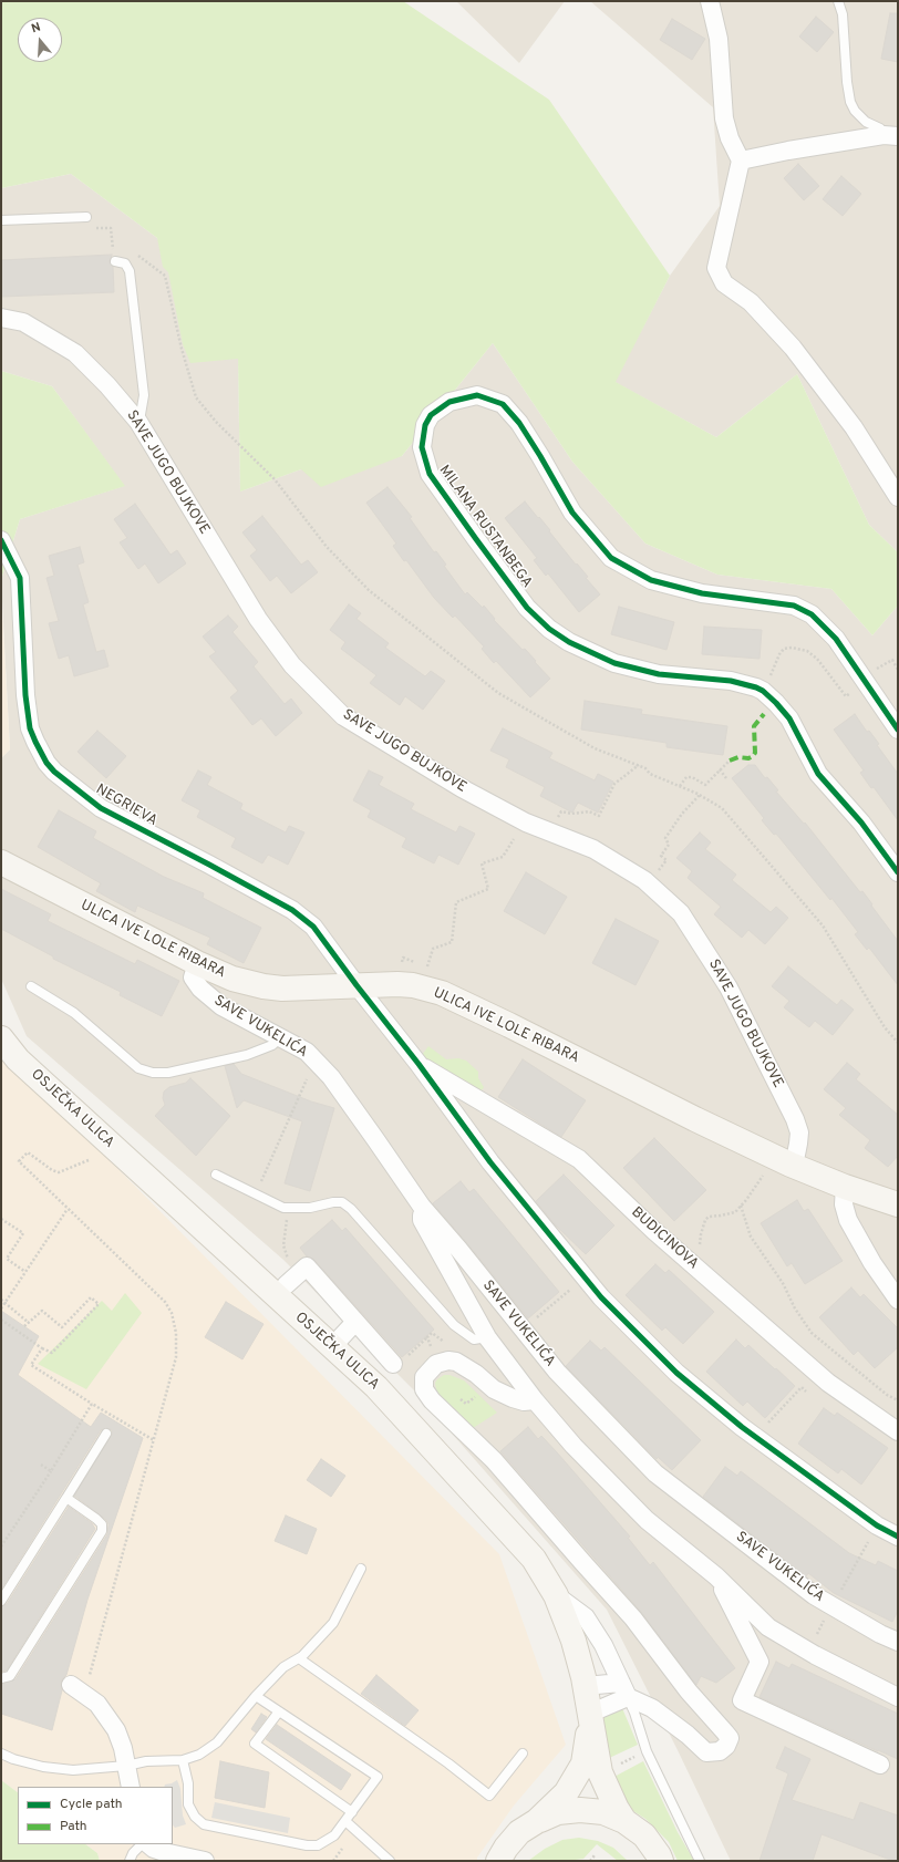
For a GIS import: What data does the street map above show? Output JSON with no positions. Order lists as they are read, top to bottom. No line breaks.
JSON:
{"streets":{"street":["SAVE JUGO BUJKOVE","MILANA RUSTANBEGA","NEGRIEVA","ULICA IVE LOLE RIBARA","SAVE VUKELIĆA","OSJEČKA ULICA","BUDICINOVA"]},"crossings":[["SAVE JUGO BUJKOVE","ULICA IVE LOLE RIBARA"],["NEGRIEVA","ULICA IVE LOLE RIBARA"],["NEGRIEVA","BUDICINOVA"],["ULICA IVE LOLE RIBARA","SAVE VUKELIĆA"]],"legend":["Cycle path","Path"],"north":"top"}
